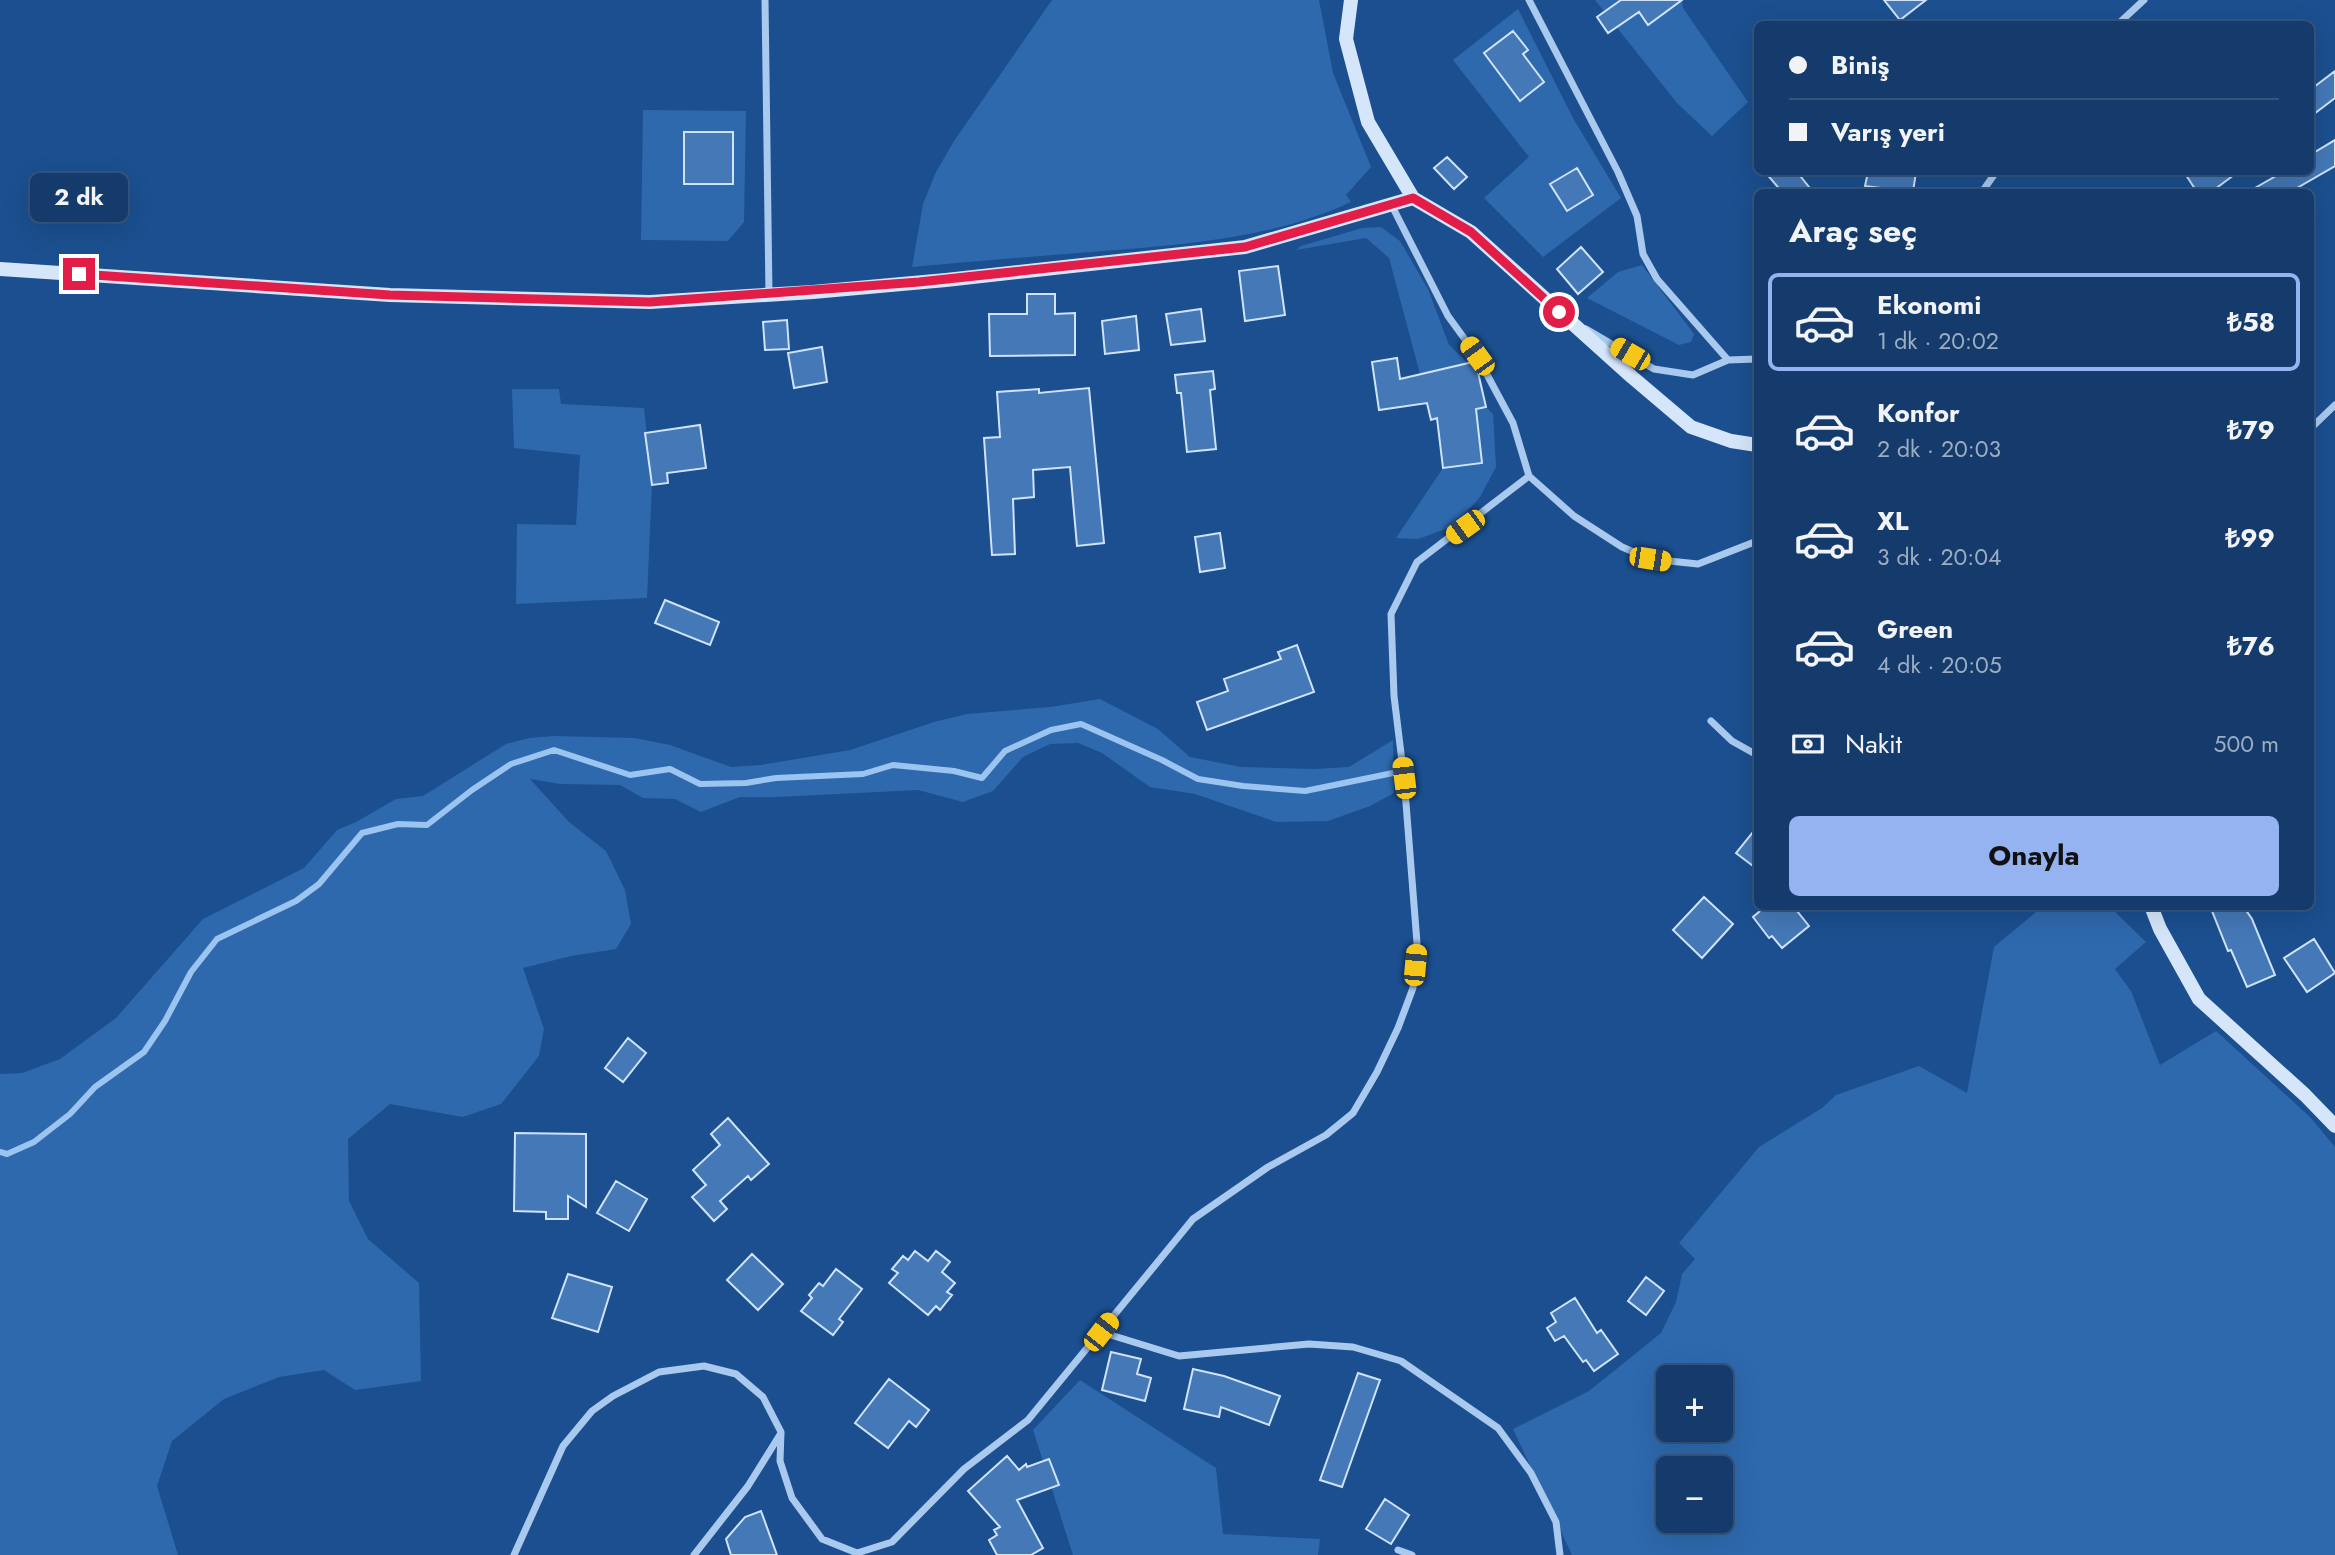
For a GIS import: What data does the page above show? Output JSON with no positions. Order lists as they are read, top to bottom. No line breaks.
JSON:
{"page":{"banner":["Biniş","Varış yeri"],"bubble":"2 dk","heading":"Araç seç","list":[{"name":"Ekonomi","note":"1 dk · 20:02","value":"₺58"},{"name":"Konfor","note":"2 dk · 20:03","value":"₺79"},{"name":"XL","note":"3 dk · 20:04","value":"₺99"},{"name":"Green","note":"4 dk · 20:05","value":"₺76"}],"pay":["Nakit","500 m"],"buttons":"Onayla","map_buttons":["+","−"]}}
